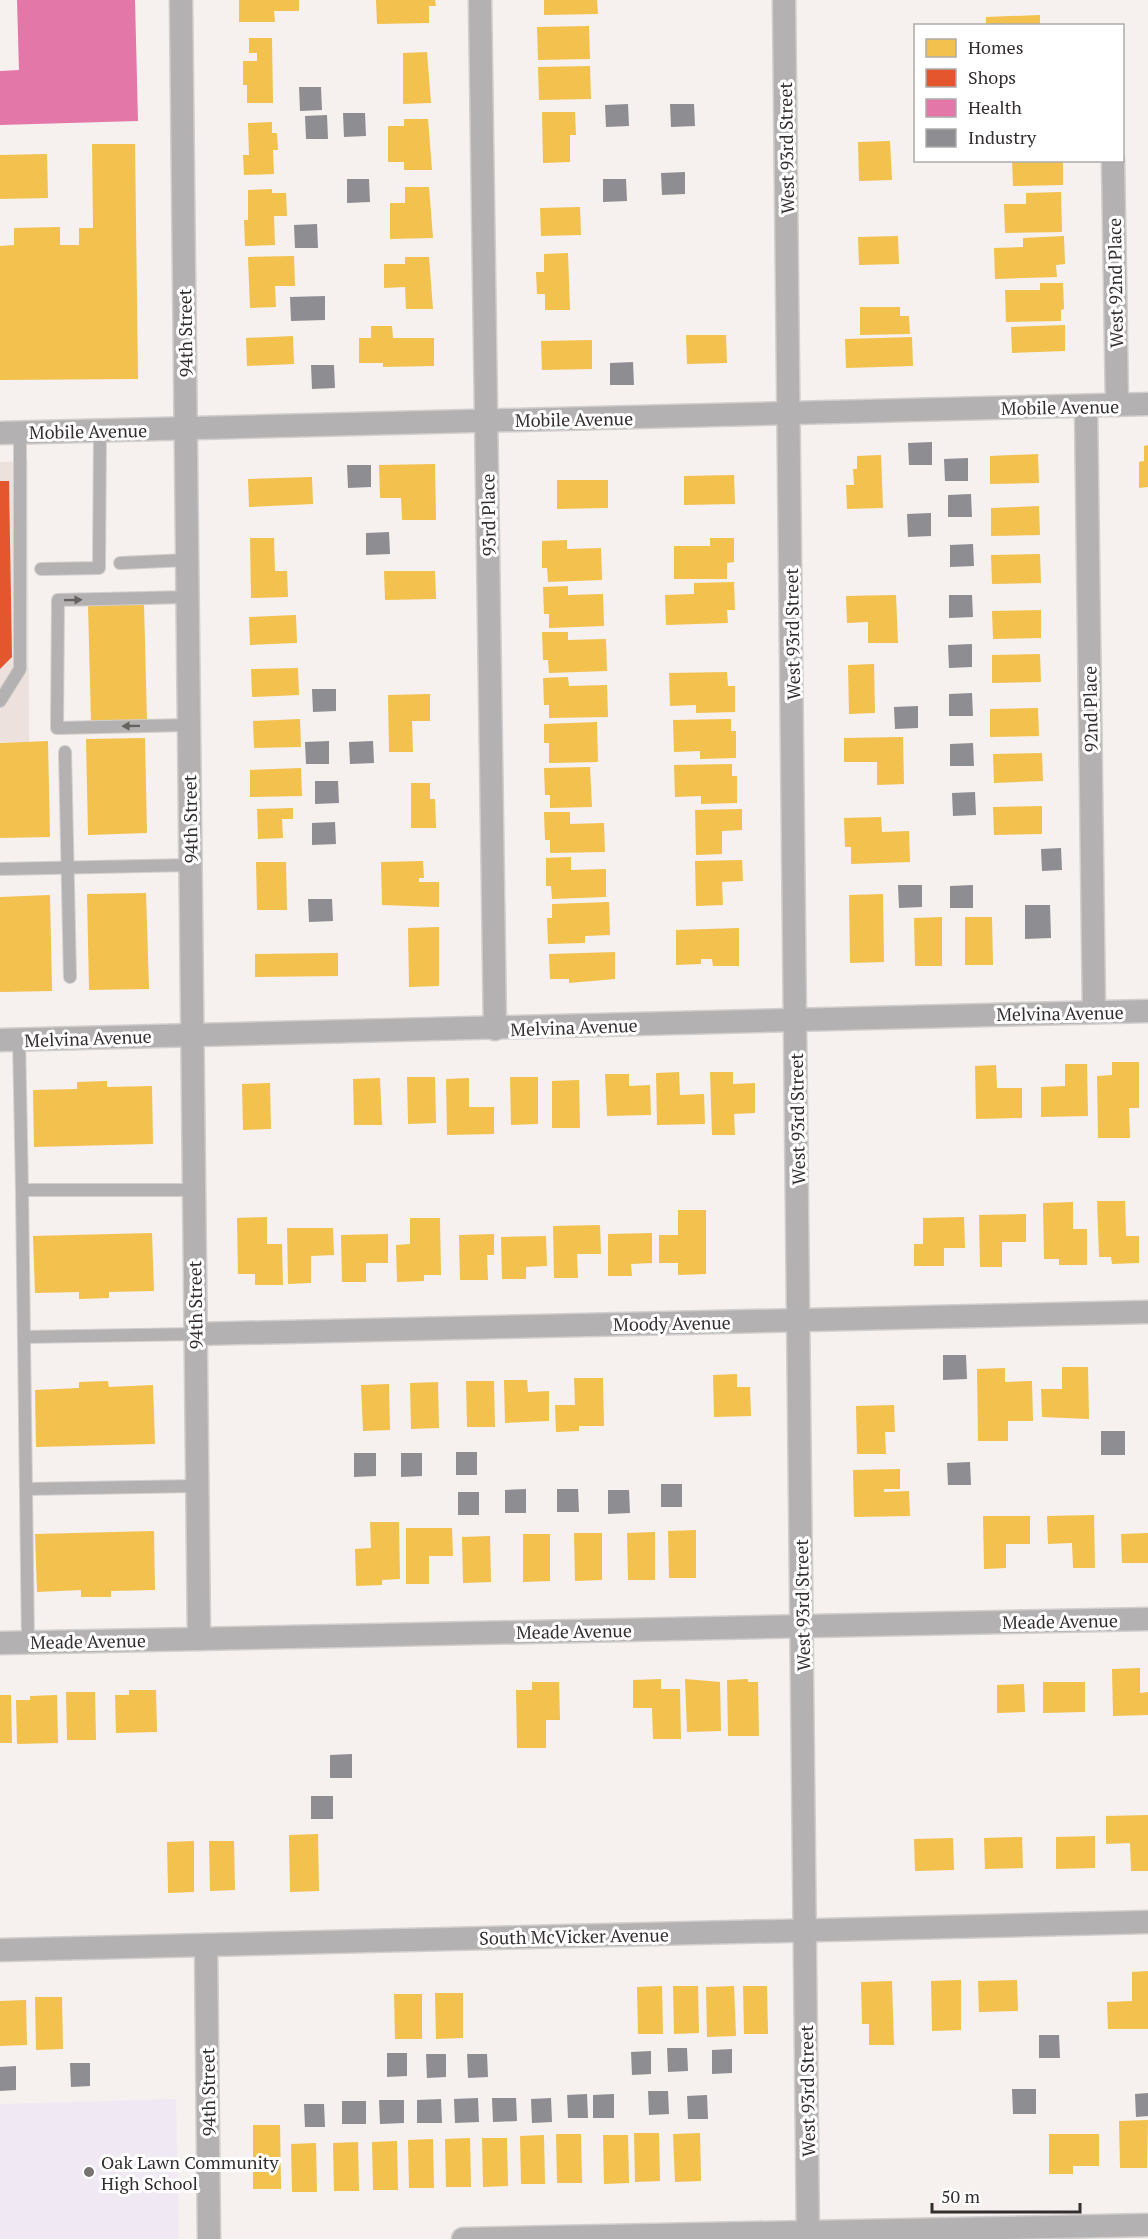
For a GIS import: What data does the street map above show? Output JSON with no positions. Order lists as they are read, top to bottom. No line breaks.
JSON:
{"streets":{"street":["West 93rd Street","West 92nd Place","94th Street","Mobile Avenue","93rd Place","92nd Place","Melvina Avenue","Moody Avenue","Meade Avenue","South McVicker Avenue"]},"crossings":[["West 93rd Street","Mobile Avenue"],["West 93rd Street","Melvina Avenue"],["West 93rd Street","Moody Avenue"],["West 93rd Street","Meade Avenue"],["West 93rd Street","South McVicker Avenue"],["West 92nd Place","Mobile Avenue"],["94th Street","Mobile Avenue"],["94th Street","Melvina Avenue"],["94th Street","Moody Avenue"],["94th Street","Meade Avenue"],["94th Street","South McVicker Avenue"],["Mobile Avenue","93rd Place"],["Mobile Avenue","92nd Place"],["93rd Place","Melvina Avenue"],["92nd Place","Melvina Avenue"]],"places":["Oak Lawn Community High School"],"legend":["Homes","Shops","Health","Industry"],"scale_bar":"50 m"}
